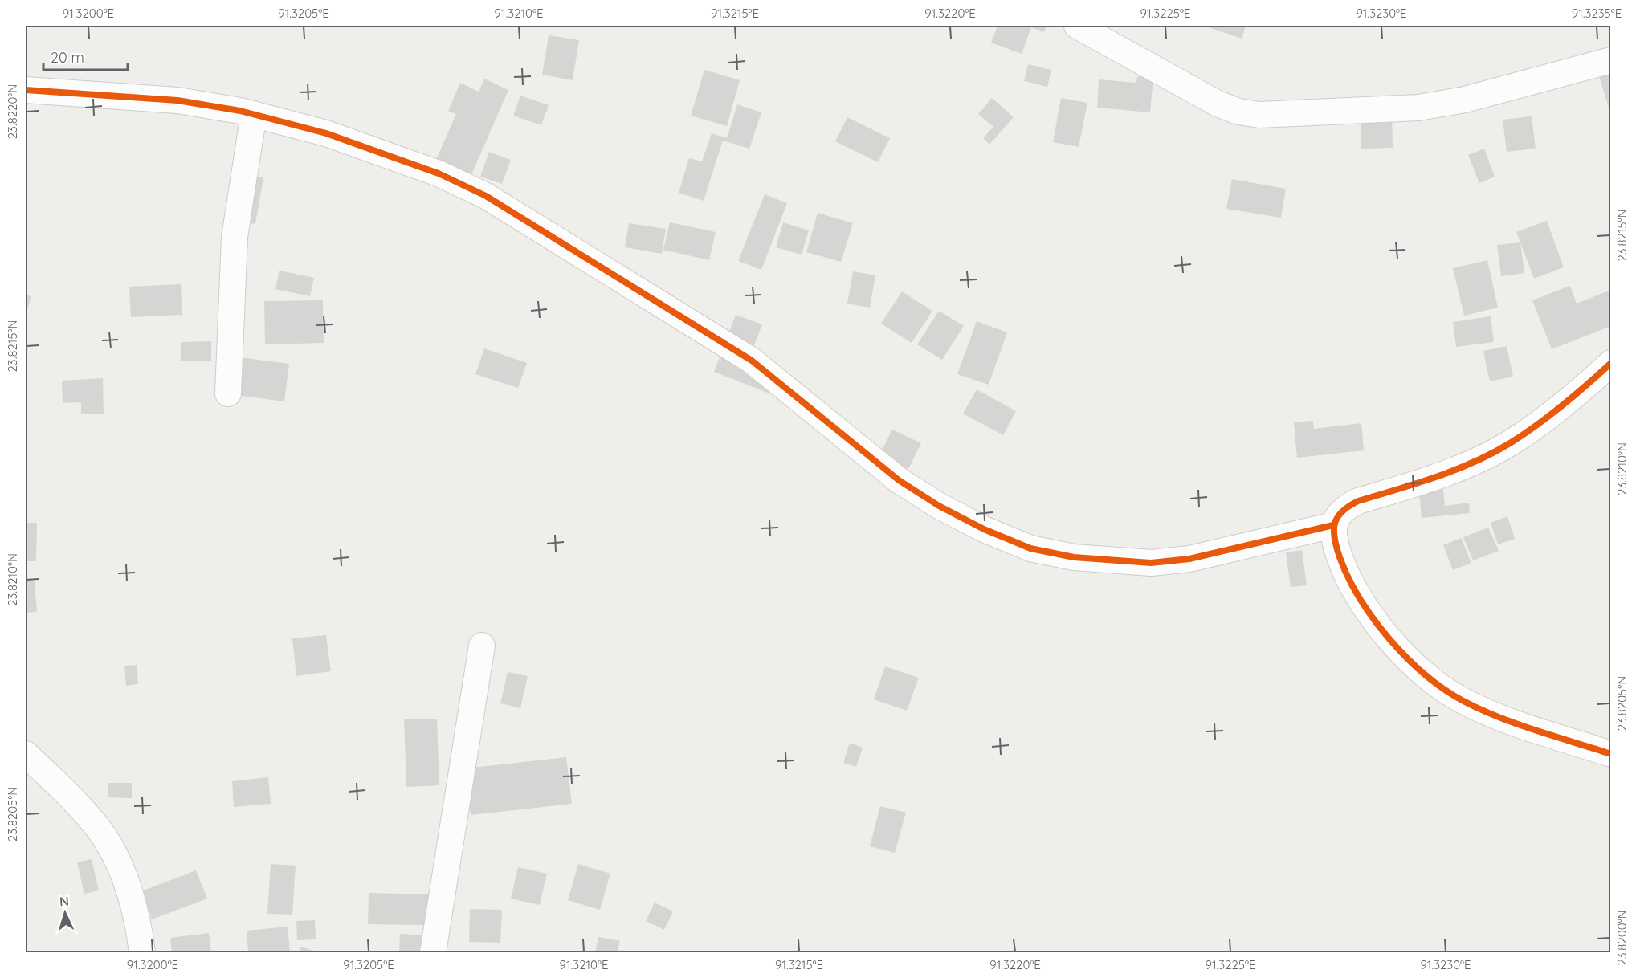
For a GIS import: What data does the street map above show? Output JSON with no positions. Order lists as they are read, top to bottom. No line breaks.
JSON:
{"scale_bar":"20 m","north":"top","coordinates":["91.3200°E","91.3205°E","91.3210°E","91.3215°E","91.3220°E","91.3225°E","91.3230°E","91.3235°E","23.8220°N","23.8215°N","23.8210°N","23.8205°N","23.8200°N"]}
